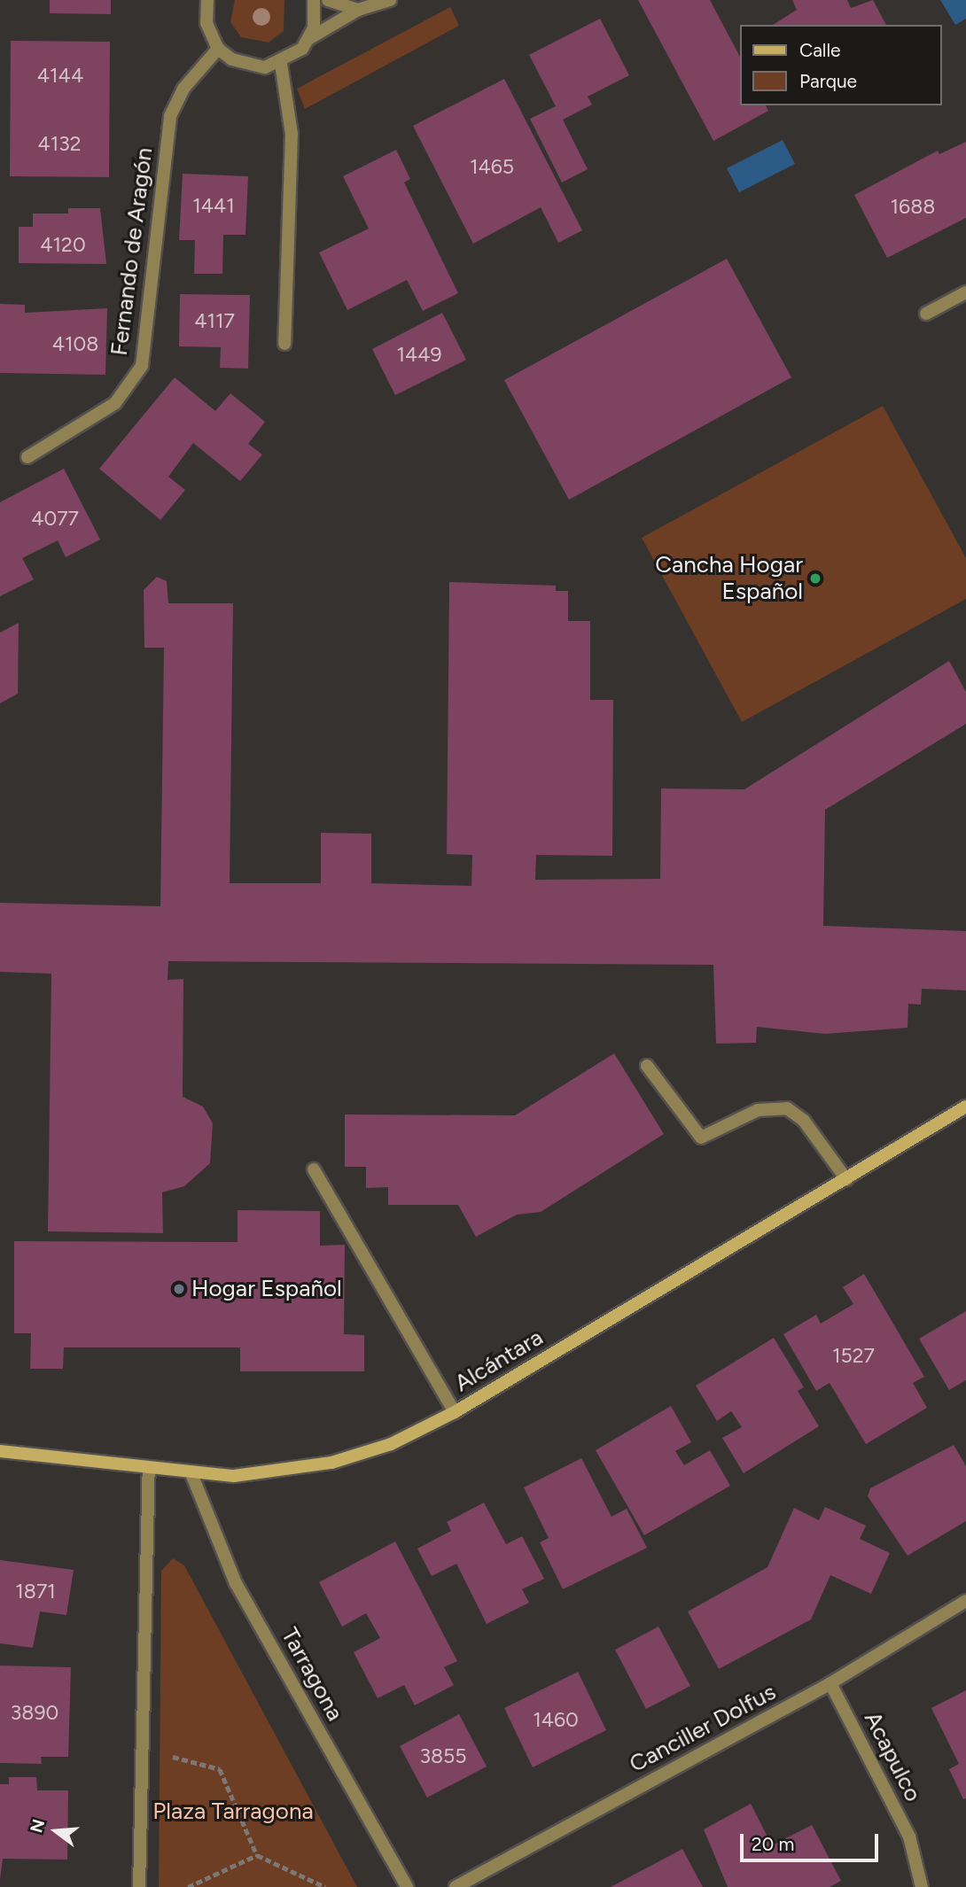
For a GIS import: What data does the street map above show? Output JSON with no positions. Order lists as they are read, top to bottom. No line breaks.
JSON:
{"streets":{"street":["Fernando de Aragón","Alcántara","Tarragona","Canciller Dolfus","Acapulco"]},"crossings":[["Alcántara","Tarragona"],["Canciller Dolfus","Acapulco"]],"parks":["Plaza Tarragona"],"places":["Cancha Hogar Español","Hogar Español"],"house_numbers":["4144","4132","1465","1441","1688","4120","4117","4108","1449","4077","1527","1871","3890","1460","3855"],"legend":["Calle","Parque"],"scale_bar":"20 m","north":"left"}
